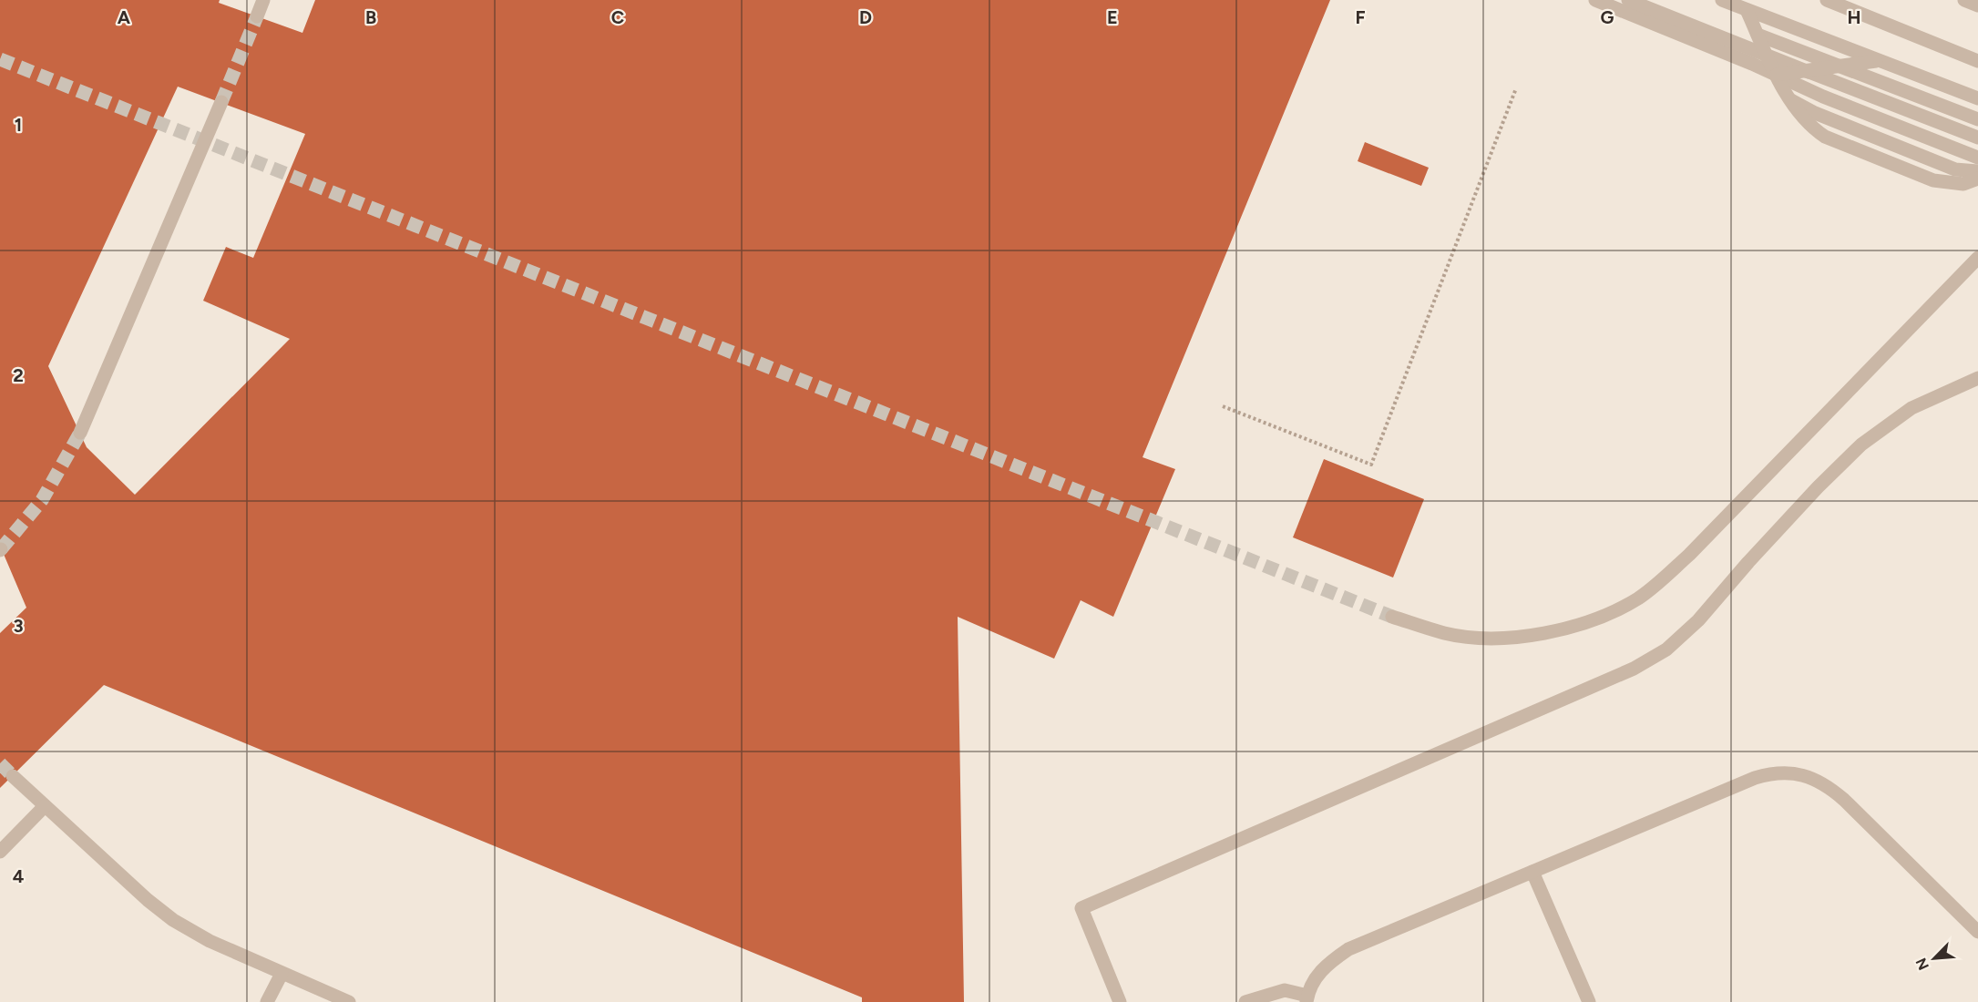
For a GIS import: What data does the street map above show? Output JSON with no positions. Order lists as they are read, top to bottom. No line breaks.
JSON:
{"north":"bottom left","grid":{"columns":["A","B","C","D","E","F","G","H"],"rows":["1","2","3","4"]}}
